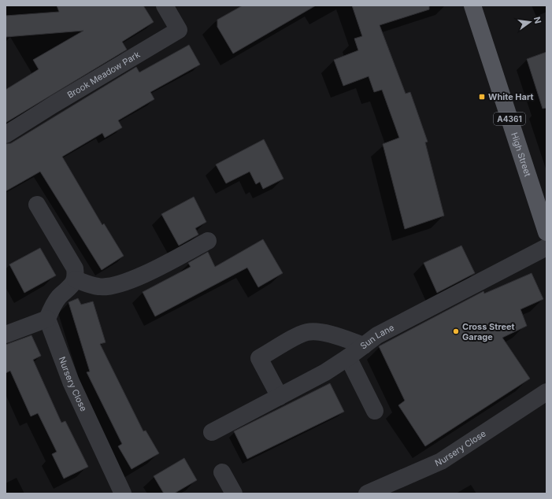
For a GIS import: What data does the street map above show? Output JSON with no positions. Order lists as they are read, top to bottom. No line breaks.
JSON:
{"streets":{"main road":["A4361","High Street"],"street":["Brook Meadow Park","Sun Lane","Nursery Close"]},"places":{"transit":["White Hart"],"other":["Cross Street Garage"]},"north":"right"}
